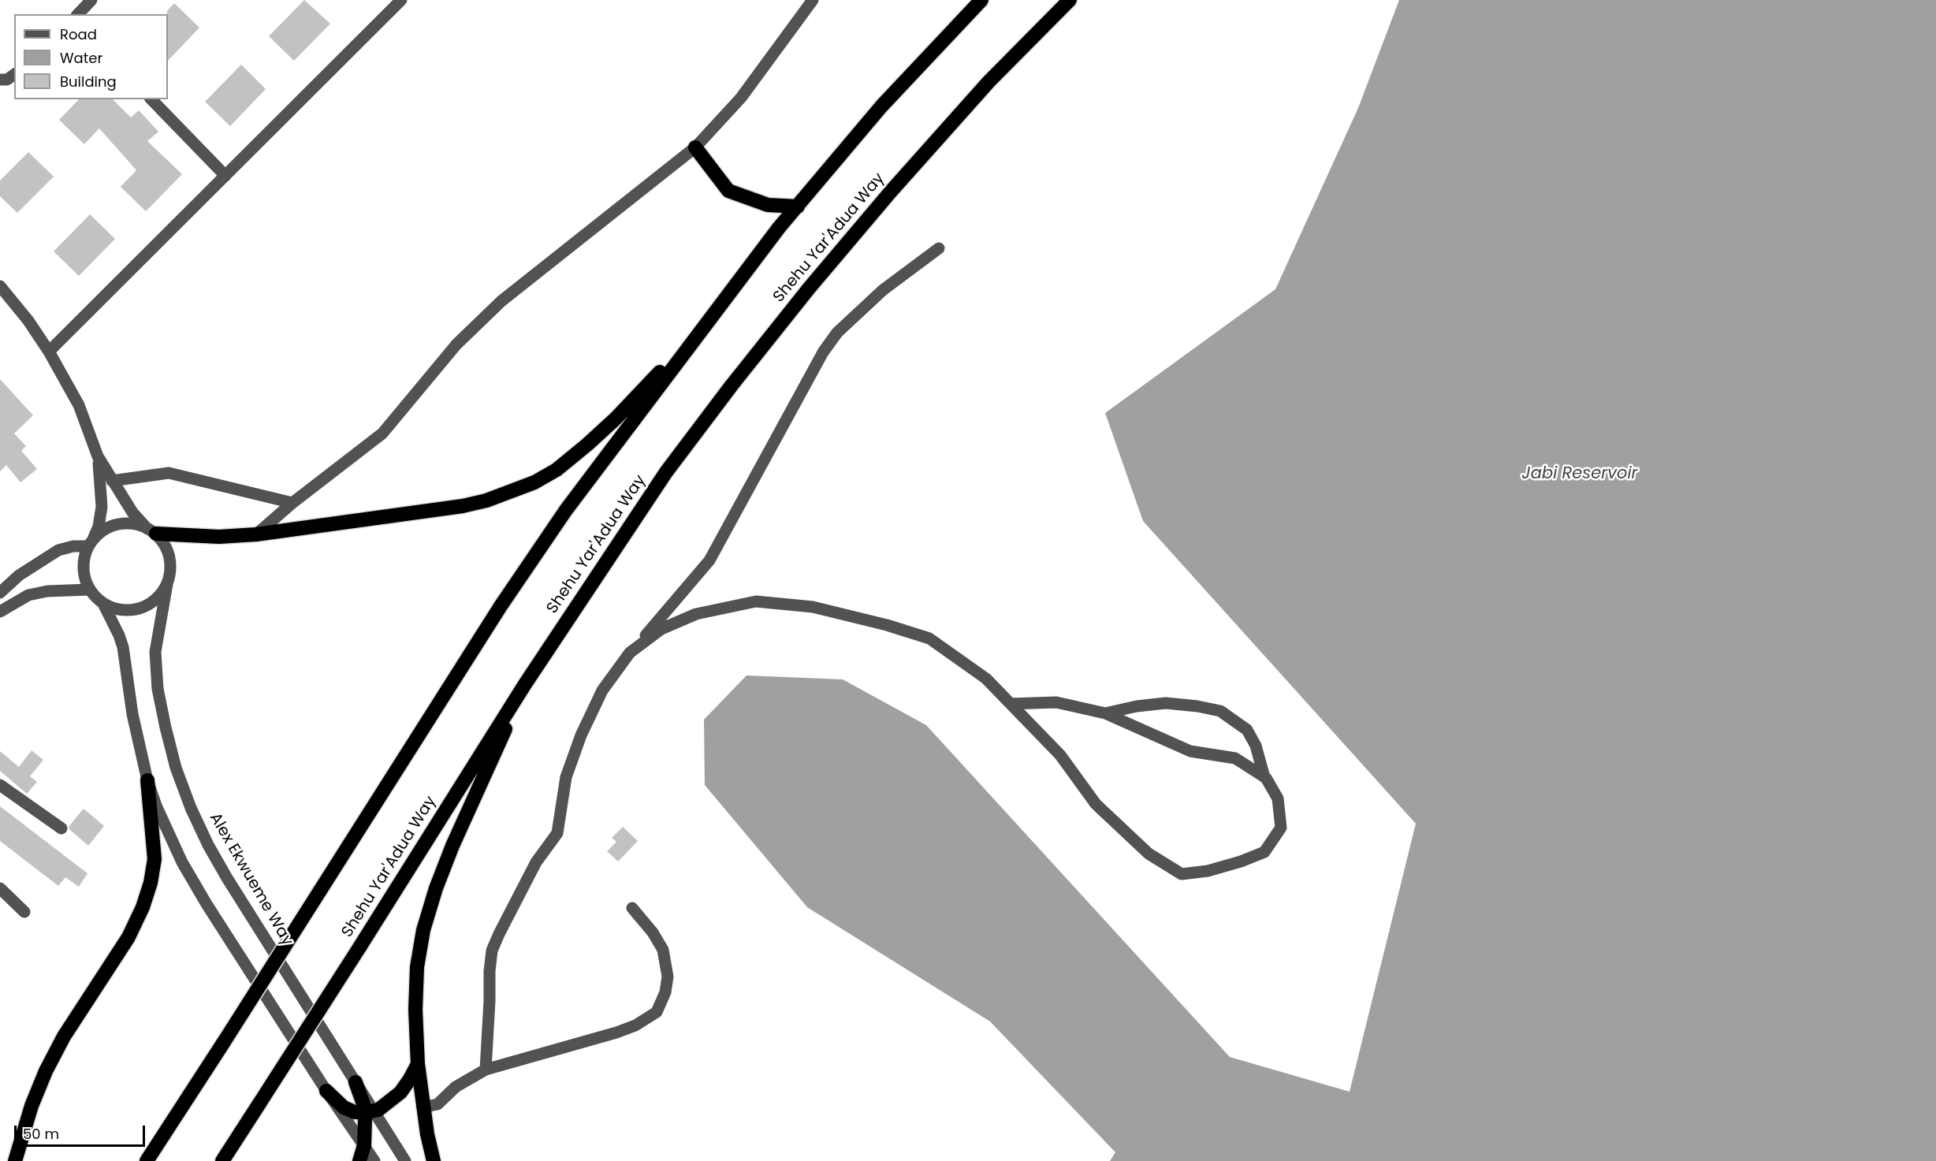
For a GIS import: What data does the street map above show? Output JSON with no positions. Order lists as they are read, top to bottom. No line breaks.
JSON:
{"streets":{"highway":["Shehu Yar'Adua Way"],"street":["Alex Ekwueme Way"]},"water":["Jabi Reservoir"],"legend":["Road","Water","Building"],"scale_bar":"50 m"}
